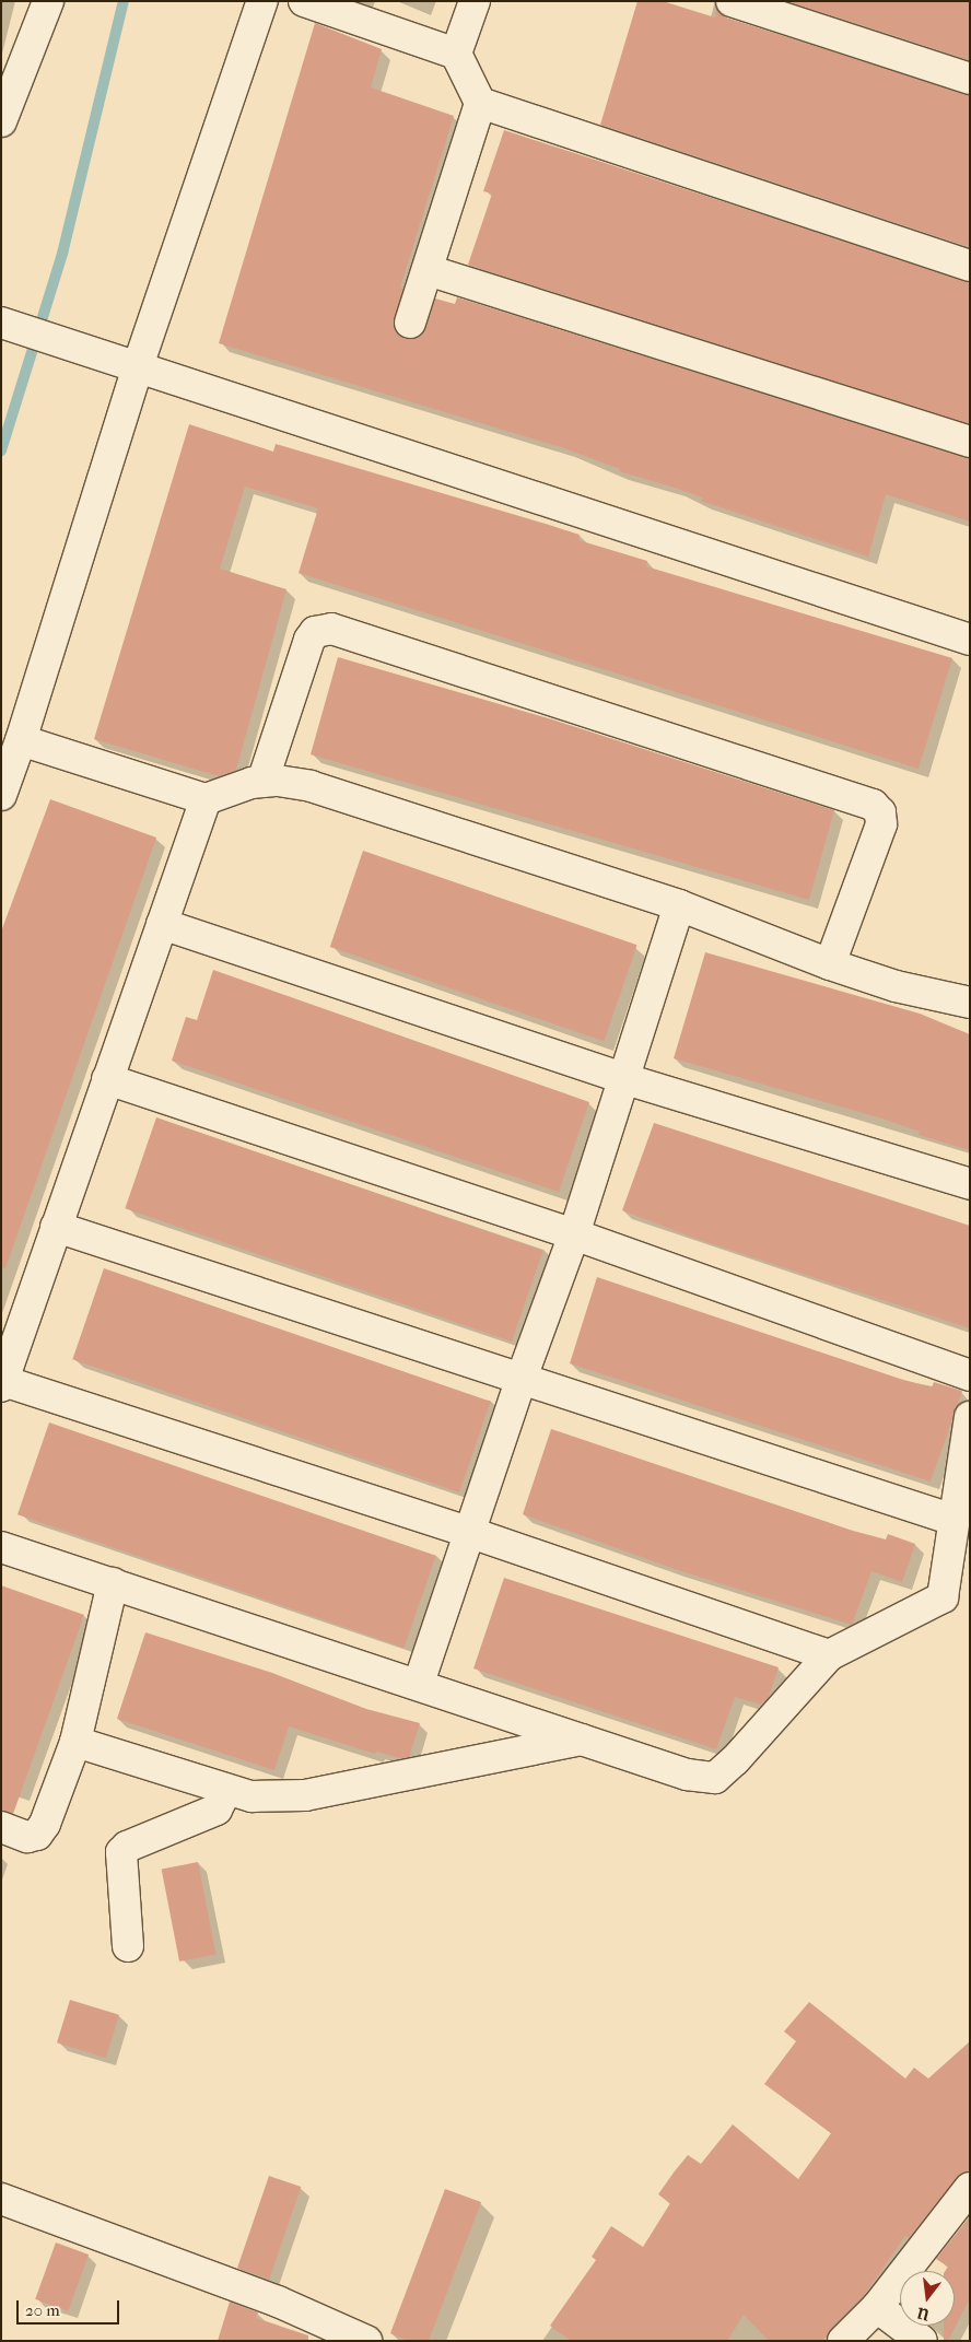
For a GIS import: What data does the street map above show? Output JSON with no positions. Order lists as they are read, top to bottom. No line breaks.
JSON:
{"scale_bar":"20 m","north":"bottom"}
